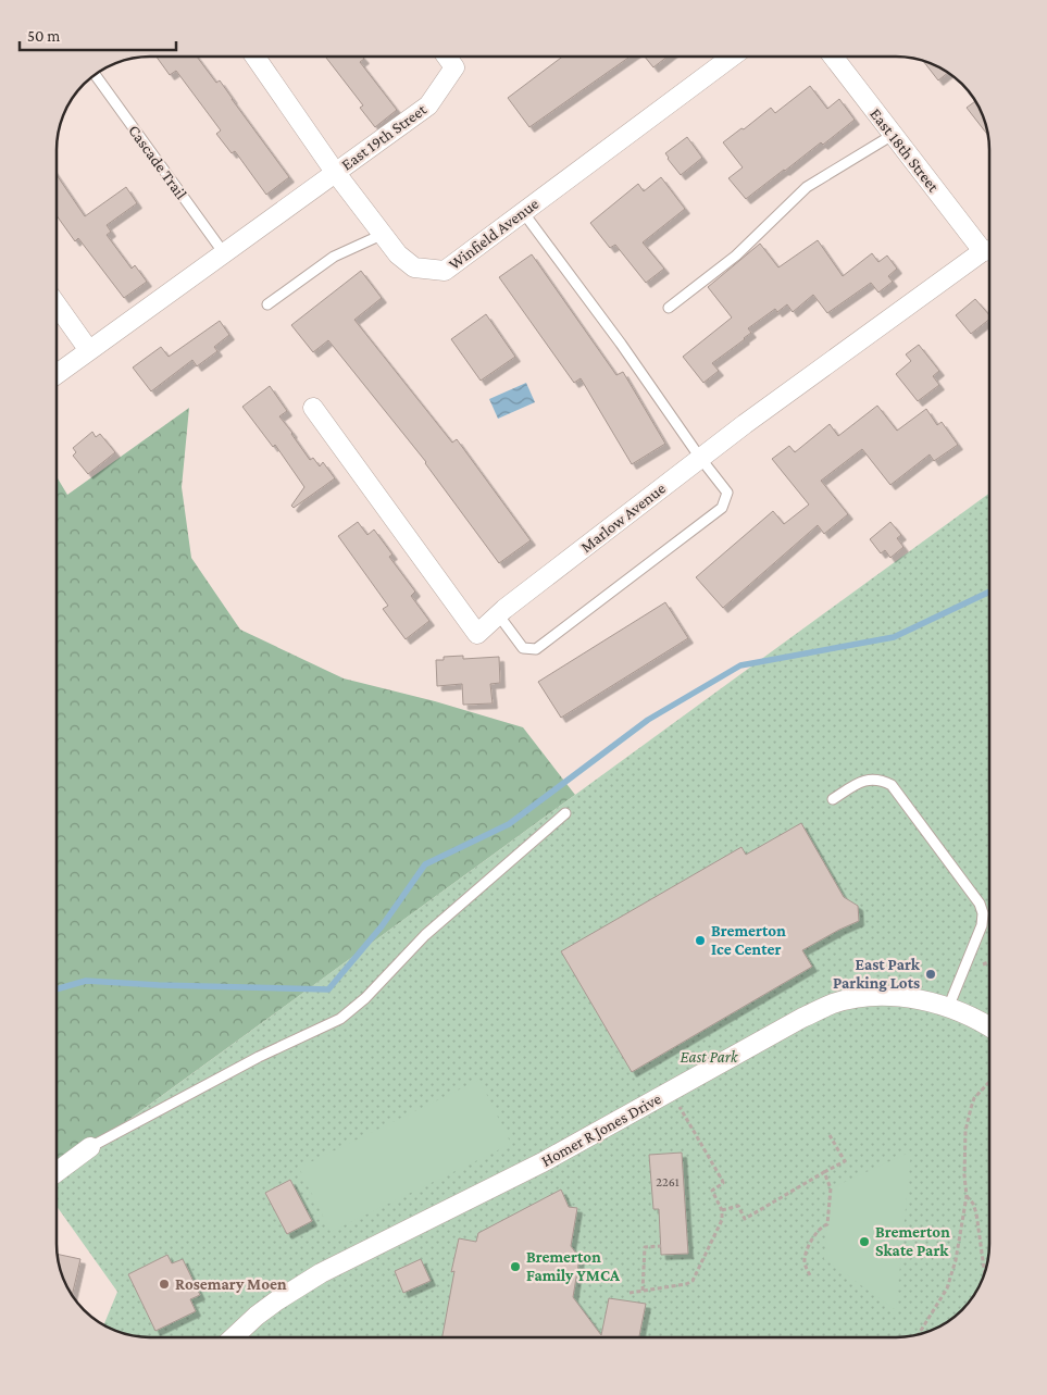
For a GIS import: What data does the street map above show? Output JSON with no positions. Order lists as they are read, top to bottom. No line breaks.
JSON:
{"streets":{"street":["East 19th Street","East 18th Street","Winfield Avenue","Marlow Avenue","Homer R Jones Drive"],"lane":["Cascade Trail"]},"crossings":[["East 19th Street","Winfield Avenue"]],"parks":["East Park"],"places":["Bremerton Ice Center","East Park Parking Lots","Bremerton Skate Park","Bremerton Family YMCA","Rosemary Moen"],"house_numbers":["2261"],"scale_bar":"50 m"}
